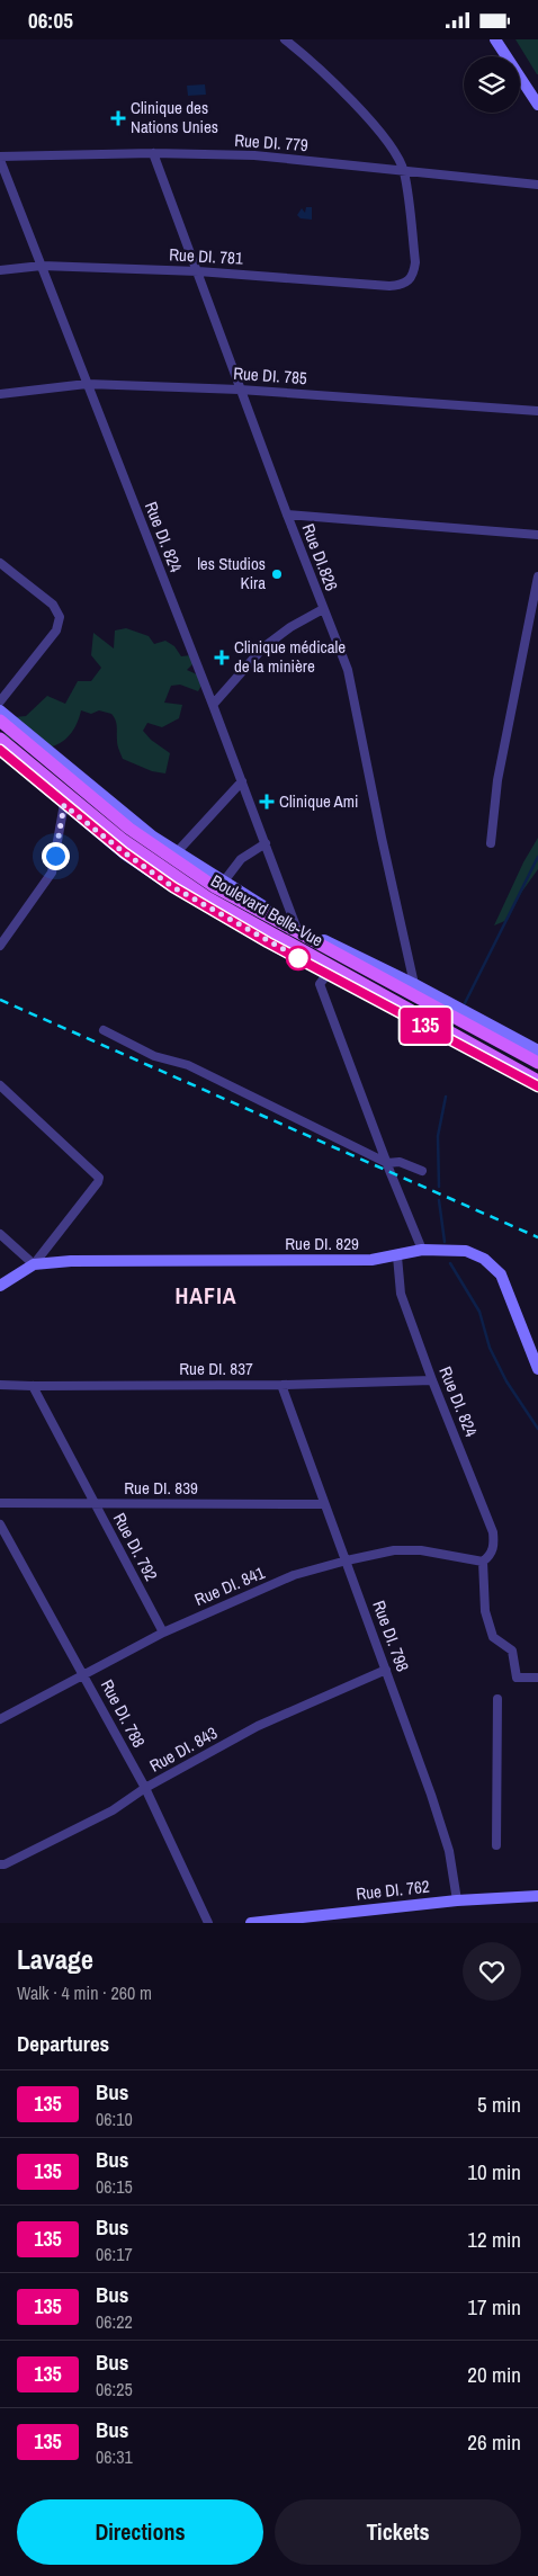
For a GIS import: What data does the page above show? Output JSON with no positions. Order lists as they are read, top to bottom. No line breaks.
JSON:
{"streets":{"main road":["Boulevard Belle-Vue"],"street":["Rue DI. 779","Rue DI. 781","Rue DI. 785","Rue DI. 824","Rue DI.826","Rue DI. 829","Rue DI. 837","Rue DI. 839","Rue DI. 792","Rue DI. 841","Rue DI. 798","Rue DI. 788","Rue DI. 843","Rue DI. 762"]},"crossings":[["Rue DI. 779","Rue DI. 781"],["Rue DI. 779","Rue DI. 824"],["Rue DI. 779","Rue DI.826"],["Rue DI. 781","Rue DI. 824"],["Rue DI. 781","Rue DI.826"],["Rue DI. 785","Rue DI. 824"],["Rue DI. 785","Rue DI.826"],["Rue DI. 824","Boulevard Belle-Vue"],["Rue DI. 824","Rue DI. 829"],["Rue DI. 824","Rue DI. 837"],["Rue DI. 824","Rue DI. 841"],["Rue DI.826","Boulevard Belle-Vue"],["Rue DI. 837","Rue DI. 792"],["Rue DI. 837","Rue DI. 798"],["Rue DI. 839","Rue DI. 792"],["Rue DI. 839","Rue DI. 798"],["Rue DI. 792","Rue DI. 841"],["Rue DI. 841","Rue DI. 798"],["Rue DI. 841","Rue DI. 788"],["Rue DI. 798","Rue DI. 843"],["Rue DI. 798","Rue DI. 762"],["Rue DI. 788","Rue DI. 843"]],"districts":["HAFIA"],"places":{"health":["Clinique des Nations Unies","Clinique médicale de la minière","Clinique Ami"],"other":["les Studios Kira"]},"lines":["bus line 135"],"page":{"status":"06:05","on_map":"135","heading":[["Lavage","Walk · 4 min · 260 m"],"Departures"],"list":[{"mark":"135","name":"Bus","note":"06:10","value":"5 min"},{"mark":"135","name":"Bus","note":"06:15","value":"10 min"},{"mark":"135","name":"Bus","note":"06:17","value":"12 min"},{"mark":"135","name":"Bus","note":"06:22","value":"17 min"},{"mark":"135","name":"Bus","note":"06:25","value":"20 min"},{"mark":"135","name":"Bus","note":"06:31","value":"26 min"}],"buttons":["Directions","Tickets"]}}
